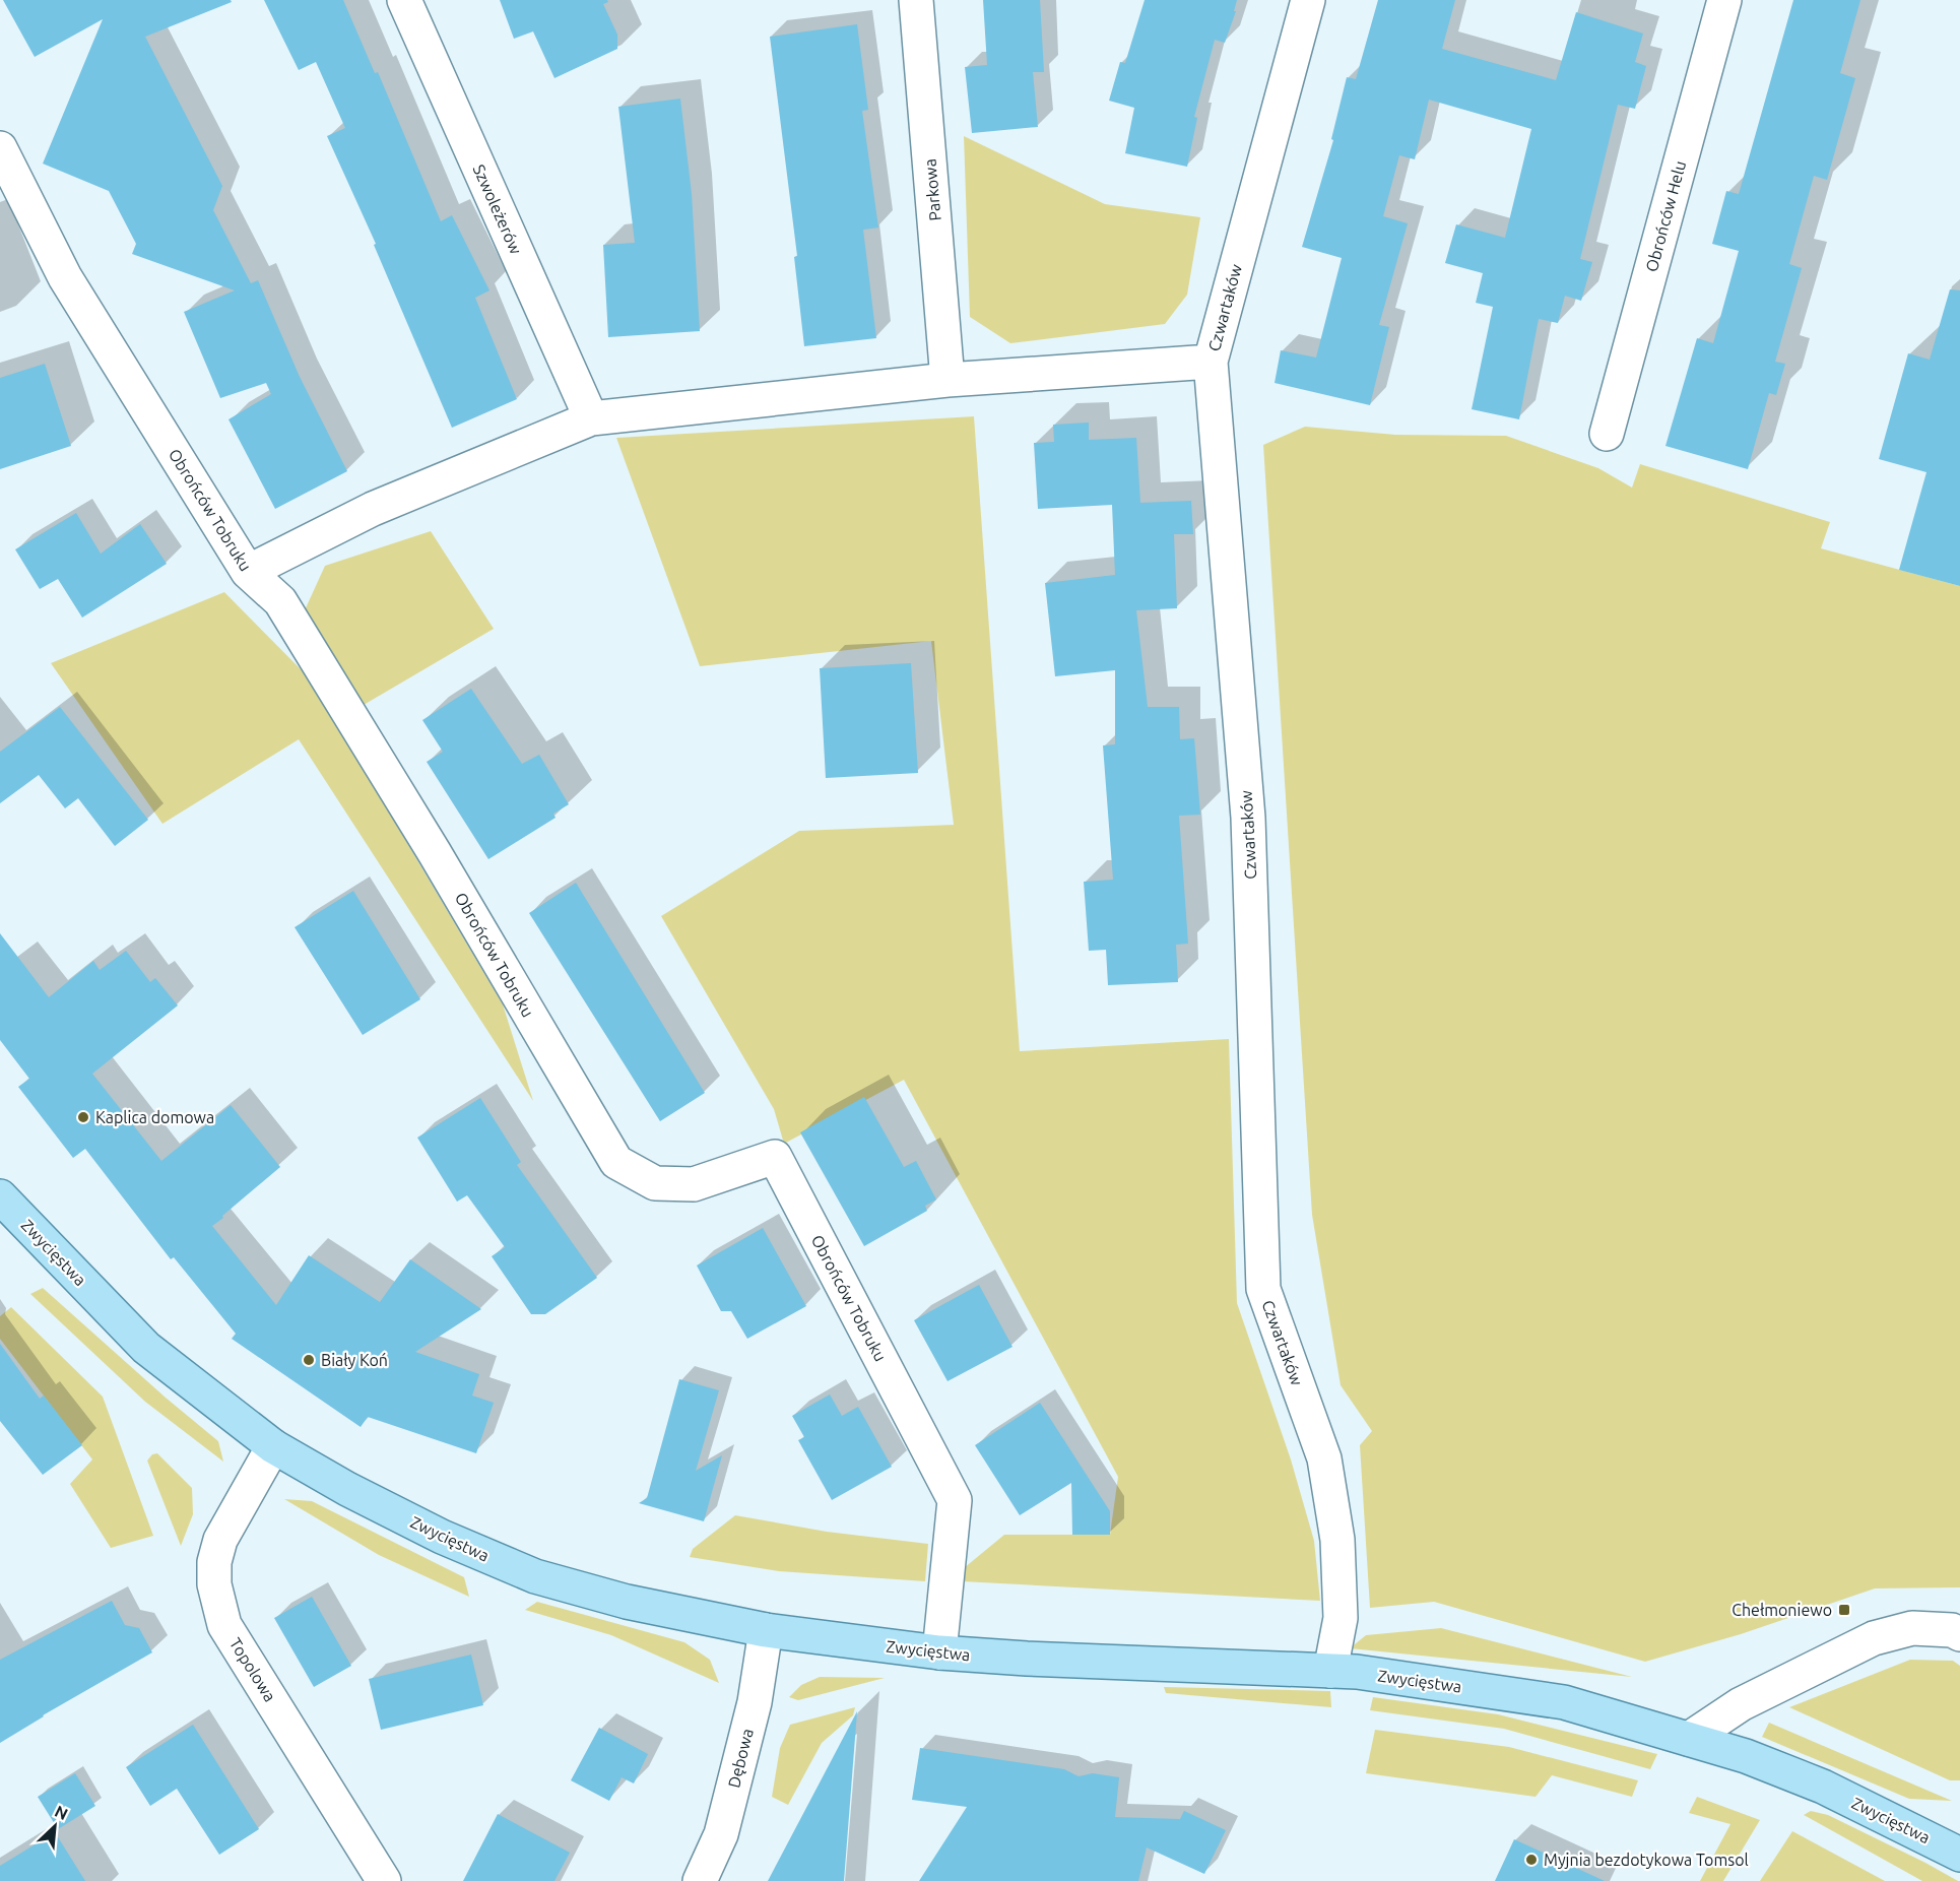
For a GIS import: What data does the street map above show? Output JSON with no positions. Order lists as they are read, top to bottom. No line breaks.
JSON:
{"streets":{"main road":["Zwycięstwa"],"street":["Parkowa","Szwoleżerów","Obrońców Helu","Czwartaków","Obrońców Tobruku","Topolowa","Dębowa"]},"crossings":[["Czwartaków","Zwycięstwa"],["Obrońców Tobruku","Zwycięstwa"],["Zwycięstwa","Topolowa"],["Zwycięstwa","Dębowa"]],"places":{"other":["Kaplica domowa","Biały Koń","Myjnia bezdotykowa Tomsol"],"transit":["Chełmoniewo"]},"north":"top right"}
